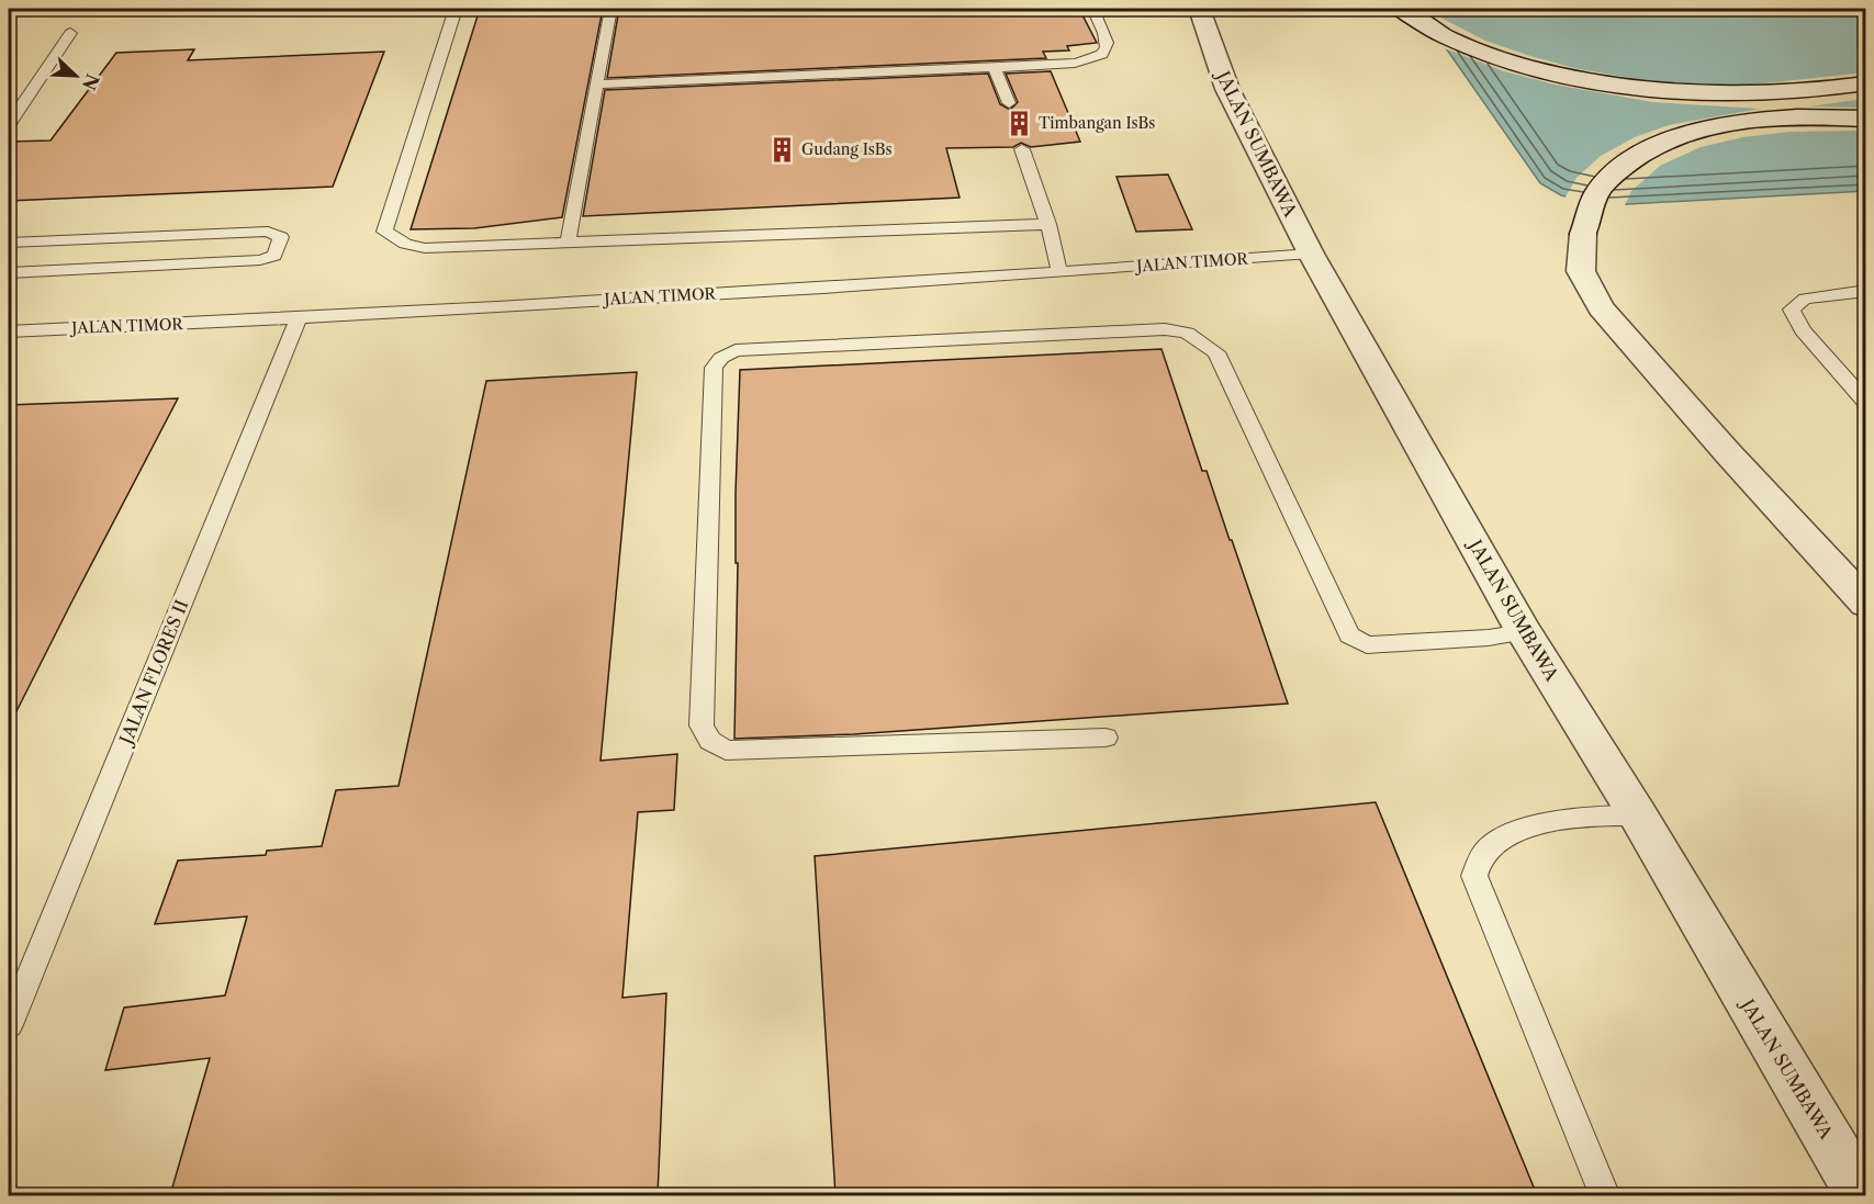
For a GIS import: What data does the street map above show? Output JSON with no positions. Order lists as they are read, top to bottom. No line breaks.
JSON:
{"streets":{"street":["JALAN SUMBAWA"],"lane":["JALAN TIMOR","JALAN FLORES II"]},"crossings":[["JALAN SUMBAWA","JALAN TIMOR"],["JALAN TIMOR","JALAN FLORES II"]],"places":{"building":["Timbangan IsBs","Gudang IsBs"]},"north":"bottom right"}
